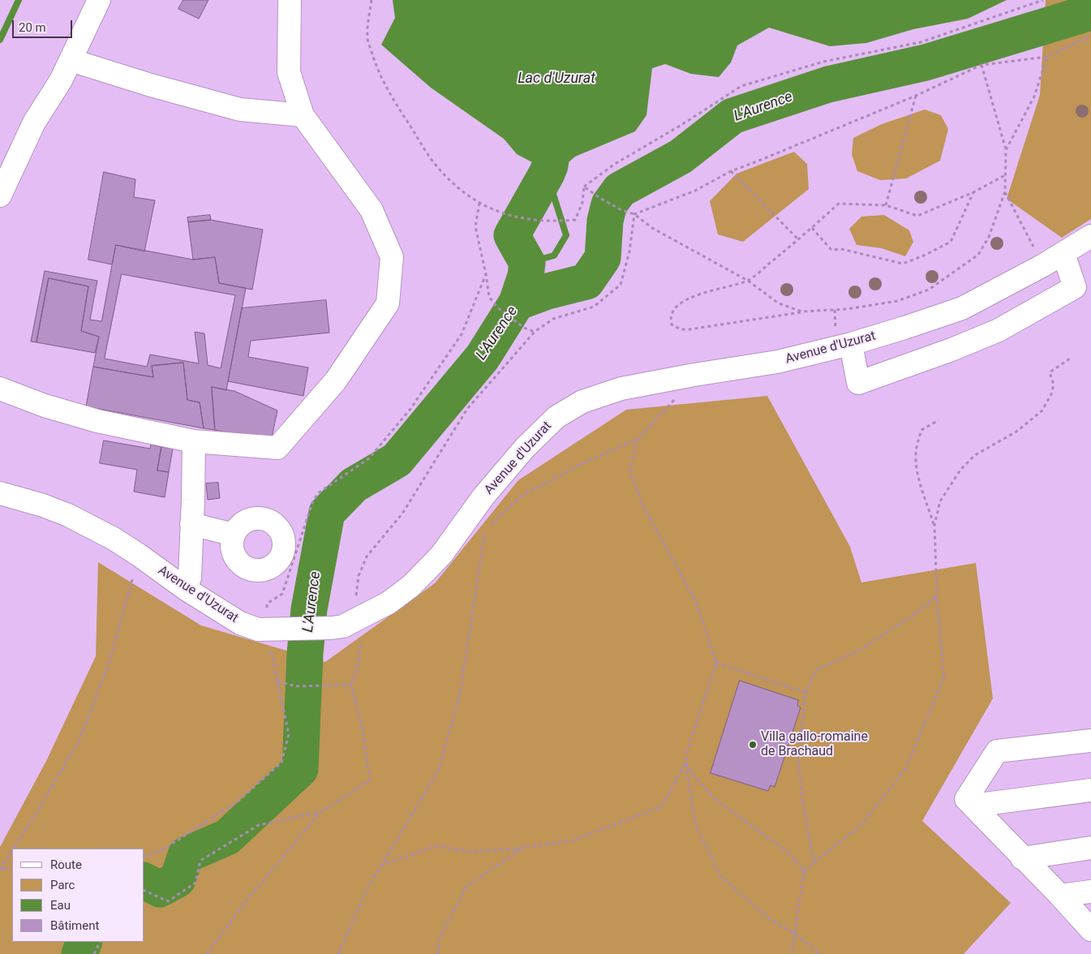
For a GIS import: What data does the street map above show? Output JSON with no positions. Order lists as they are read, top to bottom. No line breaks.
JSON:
{"streets":{"street":["Avenue d'Uzurat"]},"water":["Lac d'Uzurat","L'Aurence"],"places":["Villa gallo-romaine de Brachaud"],"legend":["Route","Parc","Eau","Bâtiment"],"scale_bar":"20 m"}
